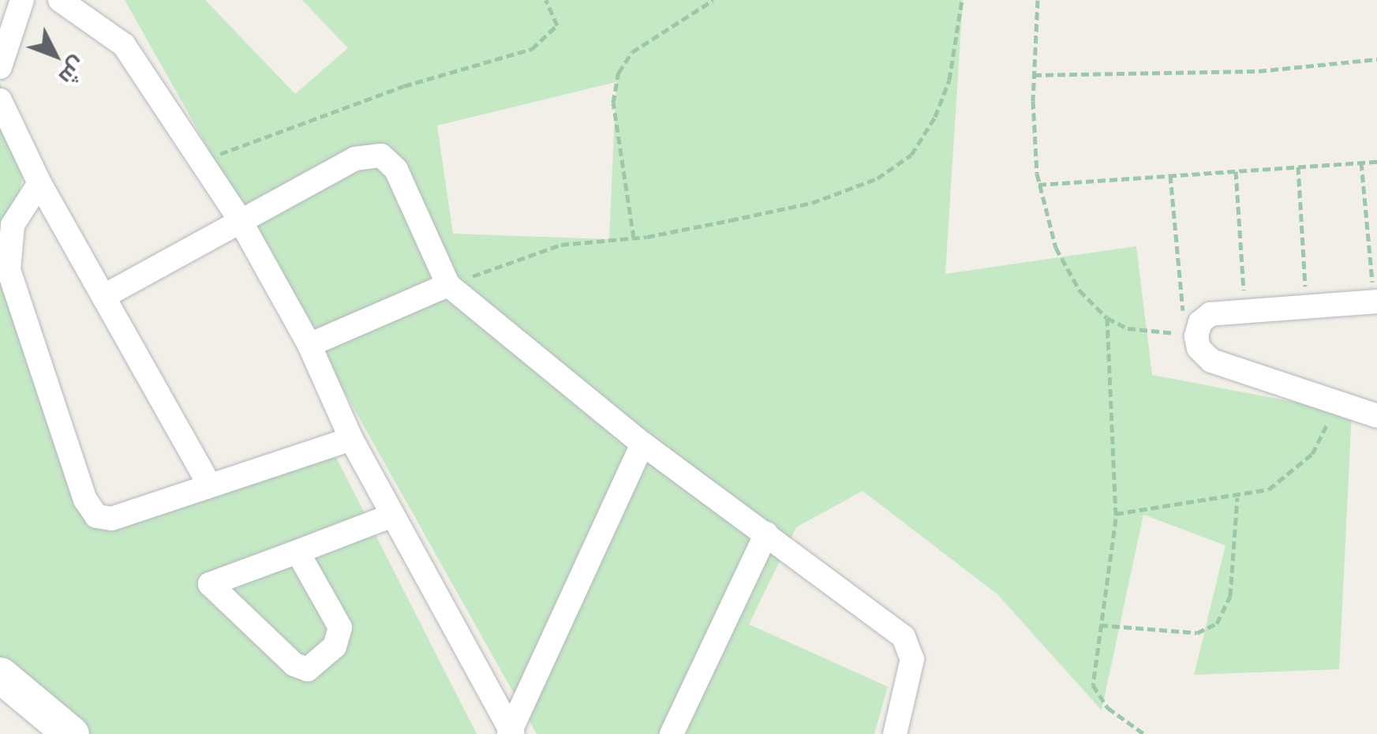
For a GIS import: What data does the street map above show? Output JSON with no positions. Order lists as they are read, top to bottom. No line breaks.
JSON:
{"north":"bottom right"}
